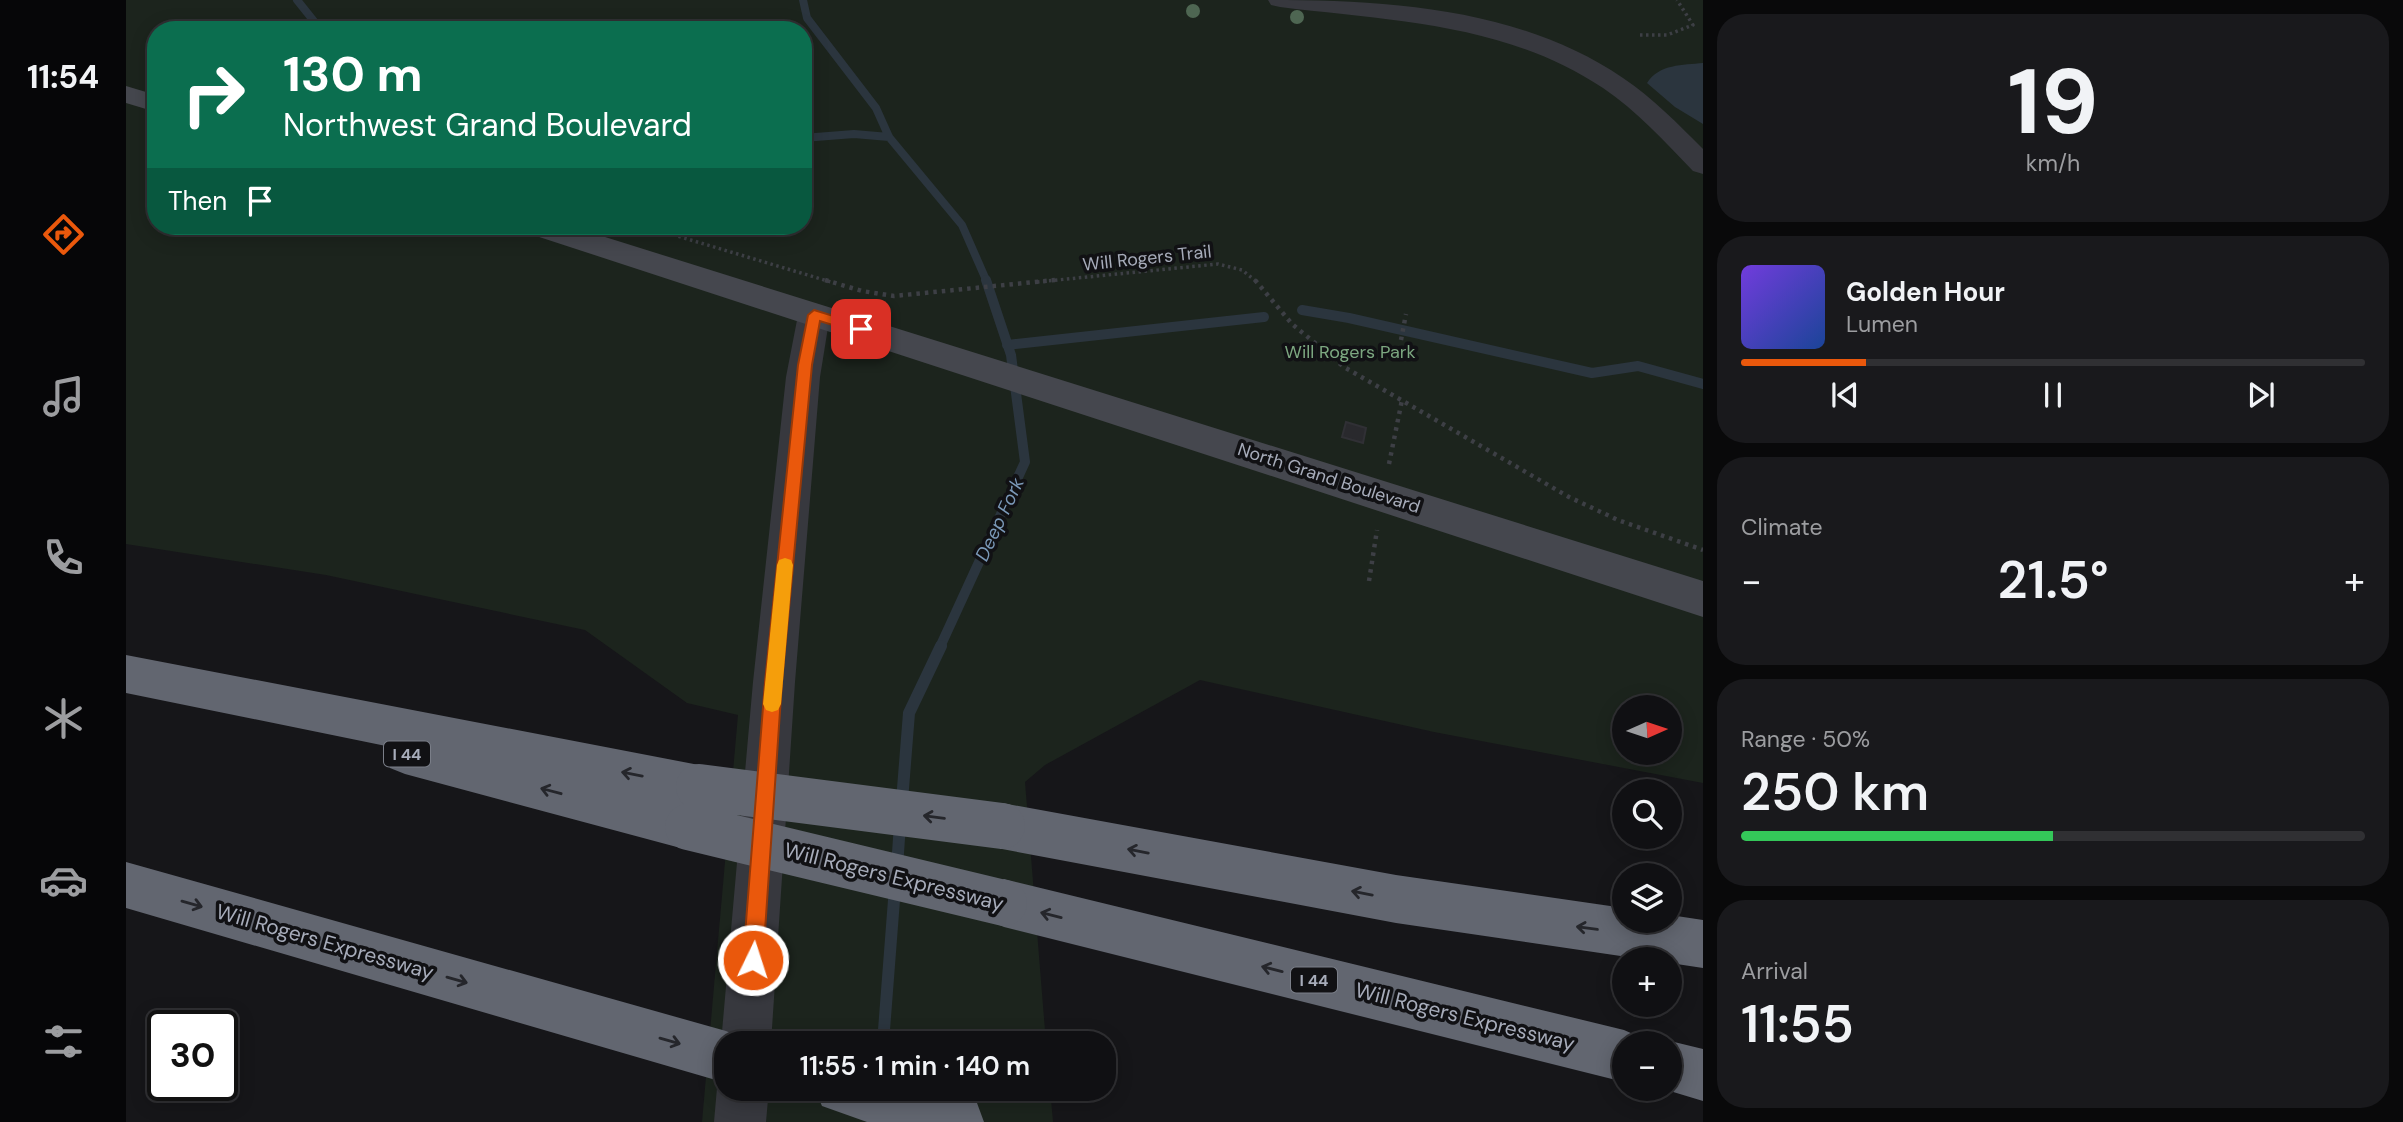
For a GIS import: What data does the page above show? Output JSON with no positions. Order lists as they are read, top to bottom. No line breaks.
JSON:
{"streets":{"highway":["I 44","Will Rogers Expressway"],"street":["North Grand Boulevard"],"path":["Will Rogers Trail"]},"water":["Deep Fork"],"parks":["Will Rogers Park"],"north":"right","page":{"tabs":"11:54","tile":[["19","km/h"],"Climate",["Range · 50%","250 km"],["Arrival","11:55"]],"turn":["130 m","Northwest Grand Boulevard"],"then":"Then","song":["Golden Hour","Lumen"],"heat":["−","21.5°","+"],"map_buttons":["+","−"],"limit":"30","trip":"11:55 · 1 min · 140 m"}}
